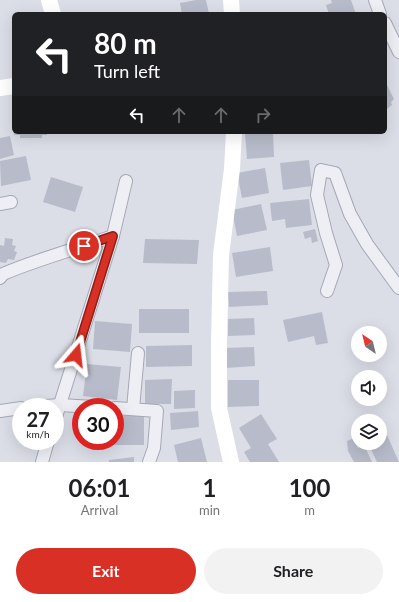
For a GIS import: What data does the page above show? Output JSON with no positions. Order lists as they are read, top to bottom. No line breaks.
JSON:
{"north":"top left","page":{"turn":["80 m","Turn left"],"speed":"27 km/h","limit":"30","eta":["06:01","Arrival","1","min","100","m"],"buttons":["Exit","Share"]}}
